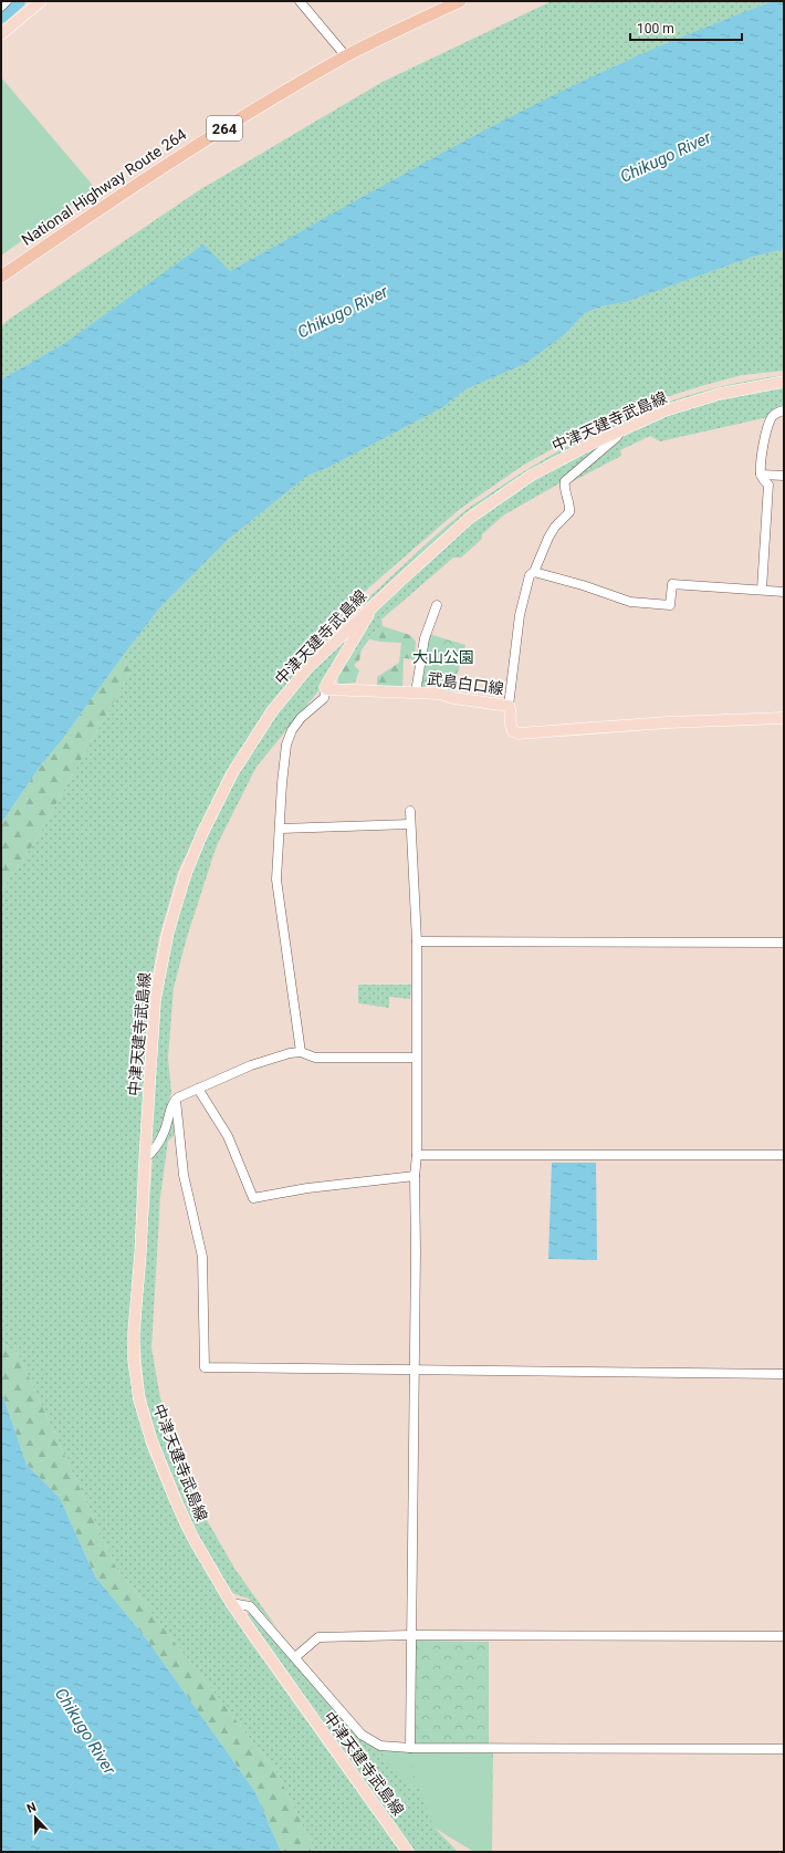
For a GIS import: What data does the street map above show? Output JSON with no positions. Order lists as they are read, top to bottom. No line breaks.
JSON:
{"streets":{"highway":["264","National Highway Route 264"],"main road":["中津天建寺武島線","武島白口線"]},"water":["Chikugo River"],"parks":["大山公園"],"scale_bar":"100 m","north":"top"}
